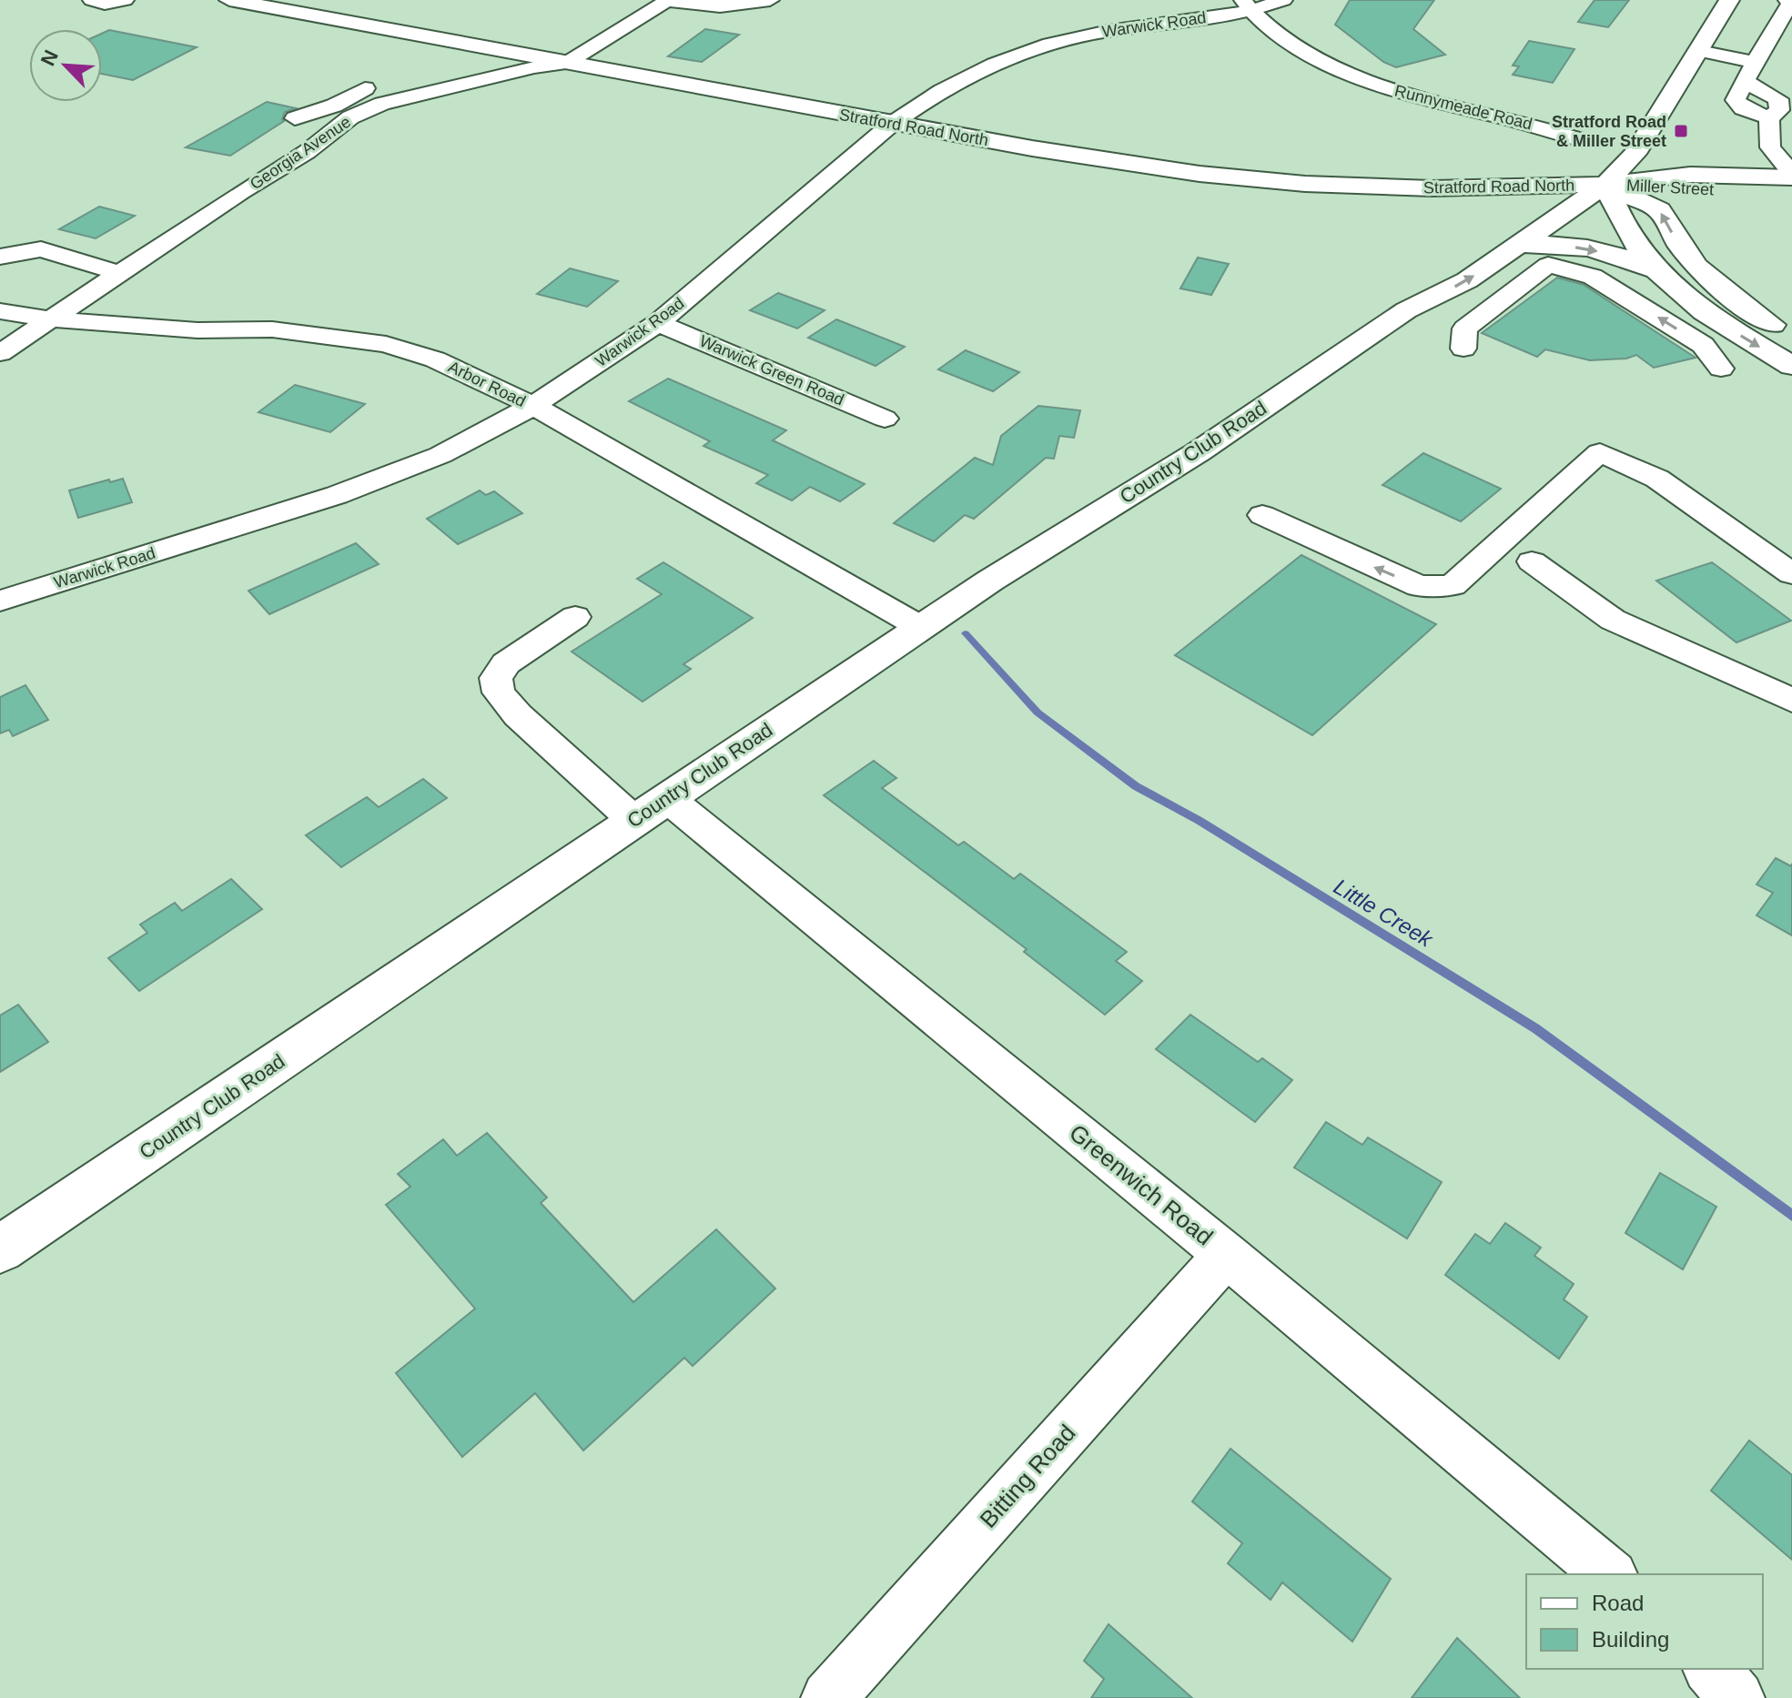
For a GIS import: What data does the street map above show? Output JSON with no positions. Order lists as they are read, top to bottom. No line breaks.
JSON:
{"streets":{"main road":["Stratford Road North","Miller Street","Country Club Road"],"street":["Warwick Road","Runnymeade Road","Georgia Avenue","Warwick Green Road","Arbor Road","Greenwich Road","Bitting Road"]},"crossings":[["Warwick Road","Runnymeade Road"],["Warwick Road","Stratford Road North"],["Warwick Road","Warwick Green Road"],["Warwick Road","Arbor Road"],["Stratford Road North","Georgia Avenue"],["Stratford Road North","Miller Street"],["Stratford Road North","Country Club Road"],["Georgia Avenue","Arbor Road"],["Miller Street","Country Club Road"],["Arbor Road","Country Club Road"],["Country Club Road","Greenwich Road"],["Greenwich Road","Bitting Road"]],"water":["Little Creek"],"places":{"transit":["Stratford Road & Miller Street"]},"legend":["Road","Building"],"north":"top left"}
